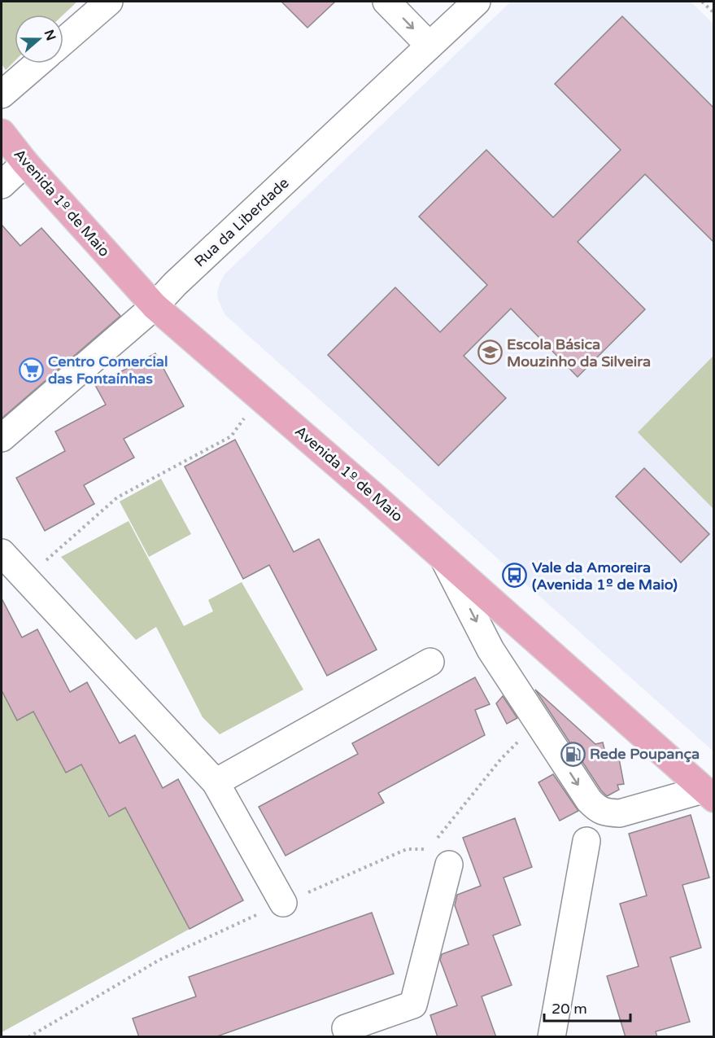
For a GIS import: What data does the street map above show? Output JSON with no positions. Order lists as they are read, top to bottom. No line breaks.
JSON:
{"streets":{"main road":["Avenida 1º de Maio"],"street":["Rua da Liberdade"]},"crossings":[["Avenida 1º de Maio","Rua da Liberdade"]],"places":{"school or university":["Escola Básica Mouzinho da Silveira"],"supermarket":["Centro Comercial das Fontaínhas"],"bus stop":["Vale da Amoreira (Avenida 1º de Maio)"],"fuel station":["Rede Poupança"]},"scale_bar":"20 m","north":"right"}
